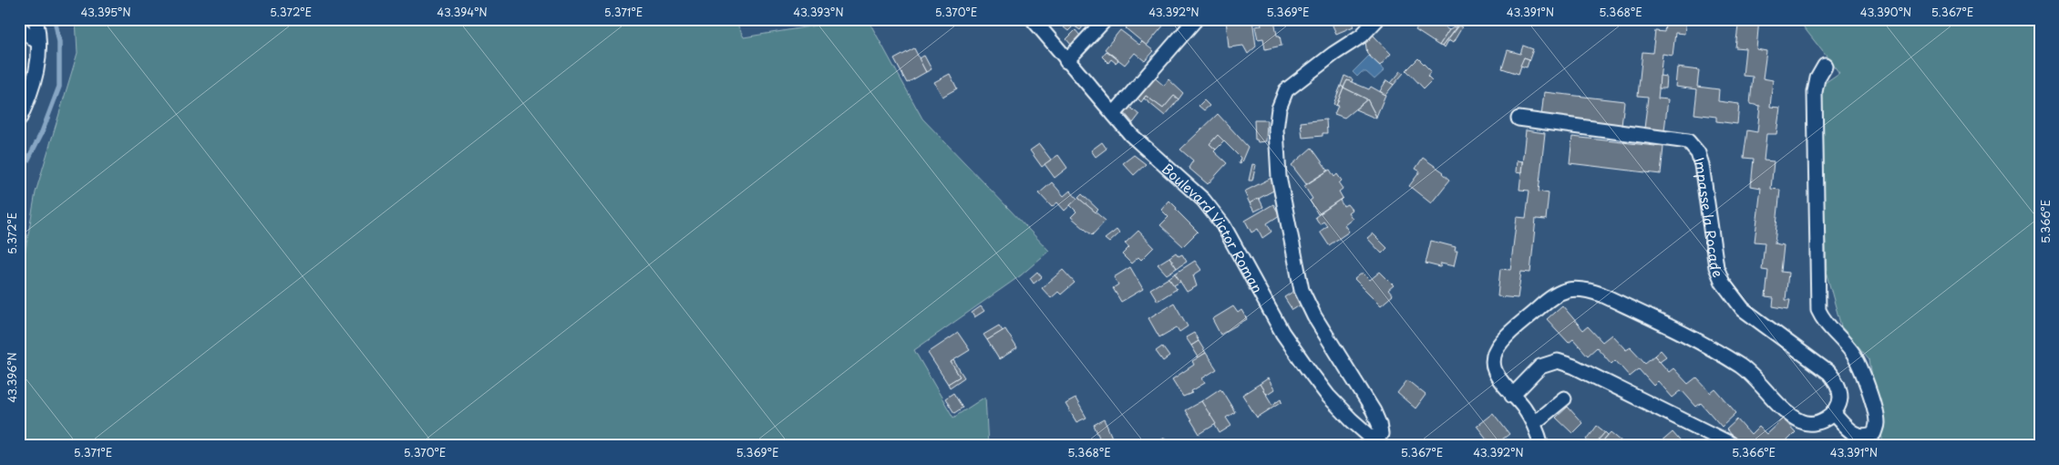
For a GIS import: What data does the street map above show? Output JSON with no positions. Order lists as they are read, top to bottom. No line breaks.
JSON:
{"streets":{"street":["Impasse la Rocade","Boulevard Victor Roman"]},"coordinates":["43.395°N","5.372°E","43.394°N","5.371°E","43.393°N","5.370°E","43.392°N","5.369°E","43.391°N","5.368°E","43.390°N","5.367°E","5.366°E","43.396°N"]}
